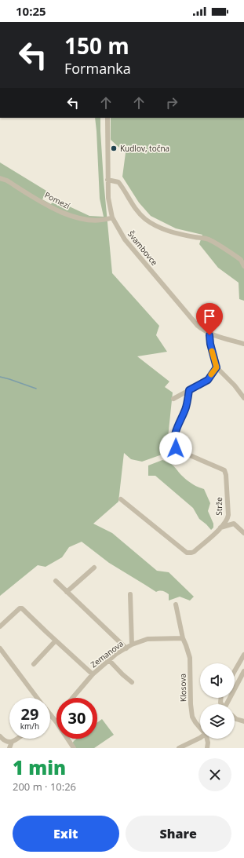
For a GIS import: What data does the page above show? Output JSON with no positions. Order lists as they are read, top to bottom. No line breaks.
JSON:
{"streets":{"street":["Pomezí","Švambovce","Strže","Zemanova","Klosova"]},"crossings":[["Pomezí","Švambovce"],["Zemanova","Klosova"]],"places":["Kudlov, točna"],"page":{"status":"10:25","turn":["150 m","Formanka"],"speed":"29 km/h","limit":"30","heading":["1 min","200 m · 10:26"],"buttons":["Exit","Share"]}}
